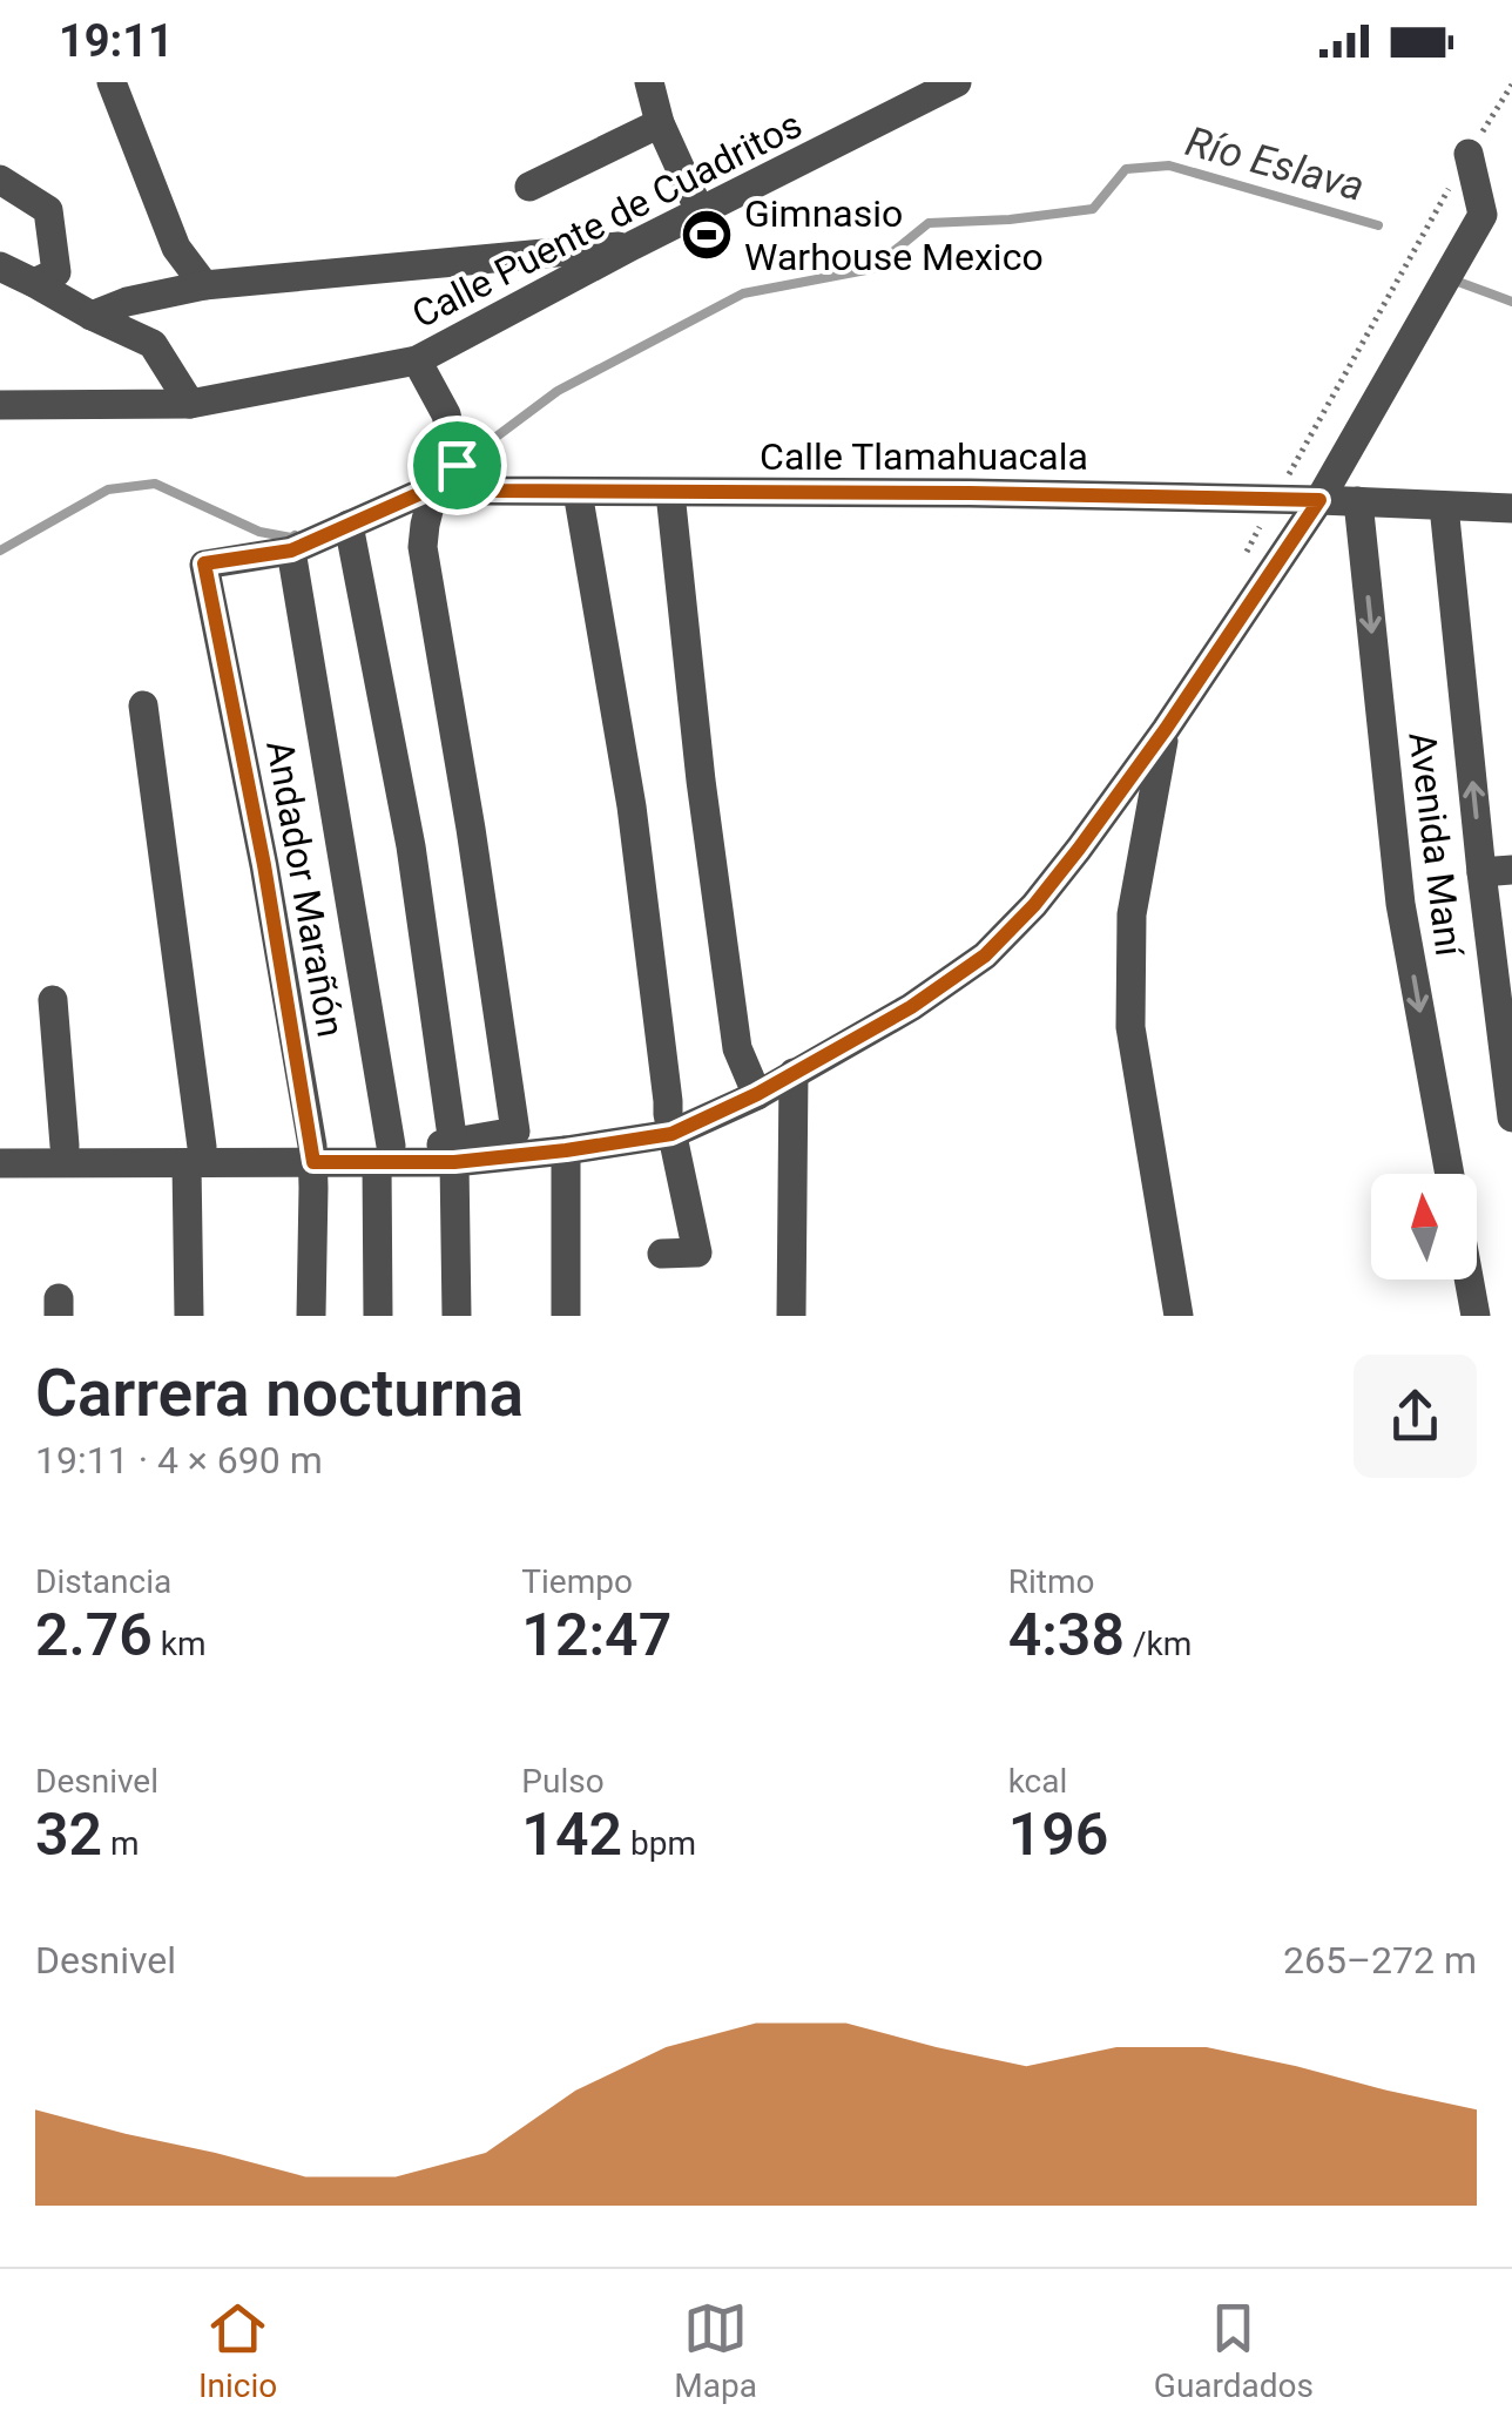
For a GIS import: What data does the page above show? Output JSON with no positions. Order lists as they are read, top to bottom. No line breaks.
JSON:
{"streets":{"street":["Calle Puente de Cuadritos","Calle Tlamahuacala","Avenida Maní","Andador Marañón"]},"crossings":[["Calle Tlamahuacala","Avenida Maní"]],"water":["Río Eslava"],"places":{"sports":["Gimnasio Warhouse Mexico"]},"north":"top","page":{"status":"19:11","heading":["Carrera nocturna","19:11 · 4 × 690 m"],"stats":[["Distancia","2.76 km"],["Tiempo","12:47"],["Ritmo","4:38 /km"],["Desnivel","32 m"],["Pulso","142 bpm"],["kcal","196"]],"chart":["Desnivel","265–272 m"],"tabs":["Inicio","Mapa","Guardados"]}}
